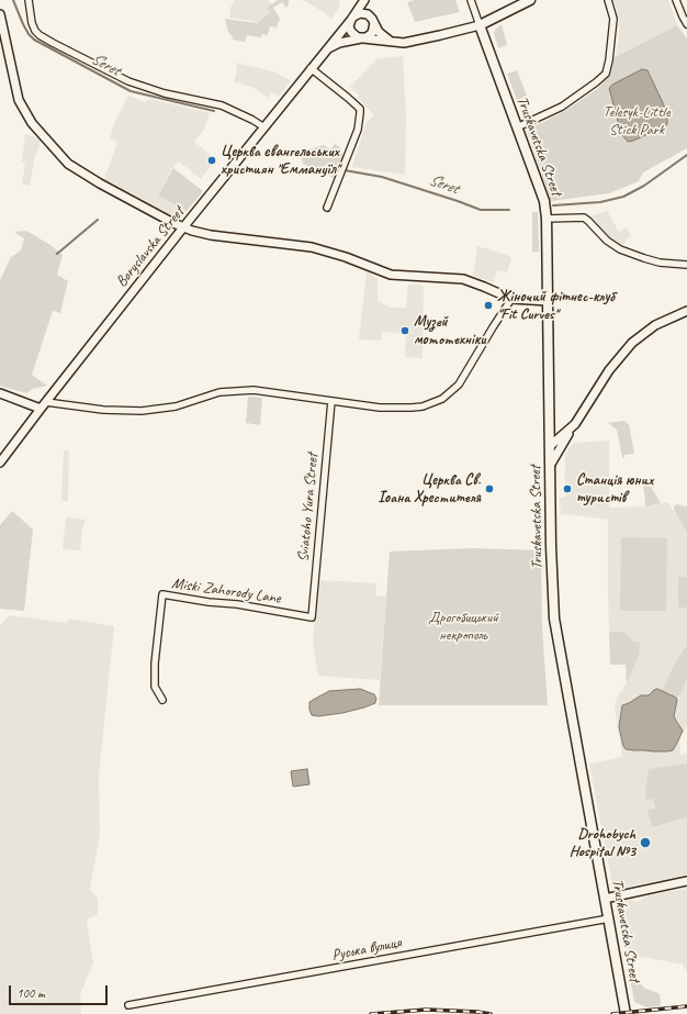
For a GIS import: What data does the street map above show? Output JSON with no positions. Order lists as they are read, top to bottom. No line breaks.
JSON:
{"streets":{"main road":["Truskavetska Street"],"street":["Boryslavska Street","Sviatoho Yura Street","Miski Zahorody Lane","Руська вулиця"]},"crossings":[["Truskavetska Street","Руська вулиця"],["Sviatoho Yura Street","Miski Zahorody Lane"]],"water":["Seret"],"parks":["Telesyk-Little Stick Park","Дрогобицький некрополь"],"places":["Церква євангельських християн \"Еммануїл\"","Жіночий фітнес-клуб \"Fit Curves\"","Музей мототехніки","Церква Св. Іоана Хрестителя","Станція юних туристів","Drohobych Hospital №3"],"scale_bar":"100 m"}
